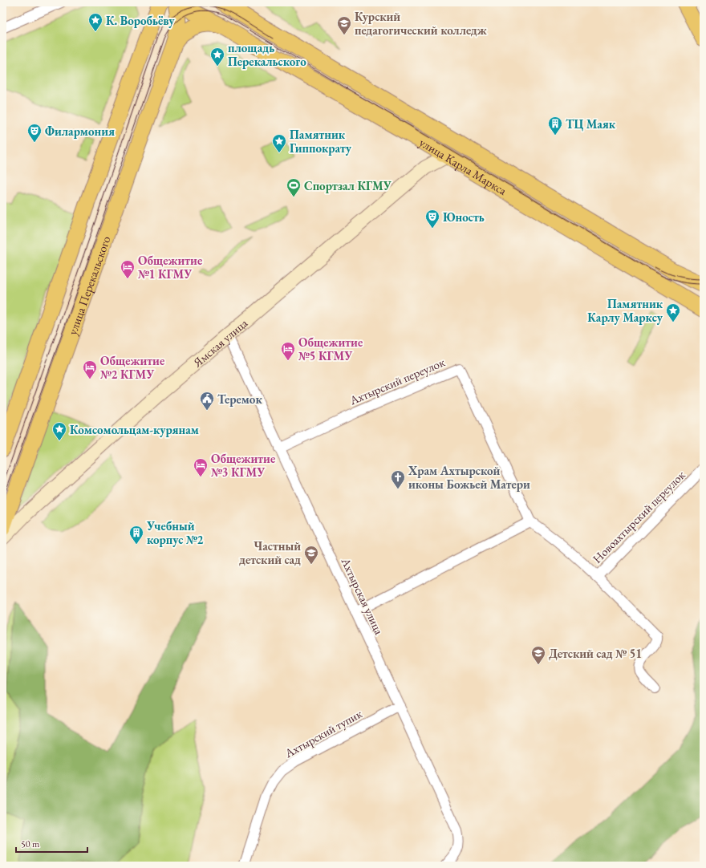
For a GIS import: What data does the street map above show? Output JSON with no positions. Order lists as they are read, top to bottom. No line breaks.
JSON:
{"streets":{"main road":["улица Карла Маркса","улица Перекальского","Ямская улица"],"street":["Ахтырский переулок","Новоахтырский переулок","Ахтырская улица","Ахтырский тупик"]},"crossings":[["улица Карла Маркса","Ямская улица"],["Ямская улица","Ахтырская улица"],["Ахтырский переулок","Ахтырская улица"],["Ахтырская улица","Ахтырский тупик"]],"places":{"place":["К. Воробьёву","площадь Перекальского","Памятник Гиппократу","Памятник Карлу Марксу","Комсомольцам-курянам"],"school or university":["Курский педагогический колледж","Частный детский сад","Детский сад № 51"],"building":["ТЦ Маяк","Учебный корпус №2"],"theatre":["Филармония","Юность"],"sports":["Спортзал КГМУ"],"hotel":["Общежитие №1 КГМУ","Общежитие №5 КГМУ","Общежитие №2 КГМУ","Общежитие №3 КГМУ"],"public building":["Теремок"],"church":["Храм Ахтырской иконы Божьей Матери"]},"scale_bar":"50 m"}
